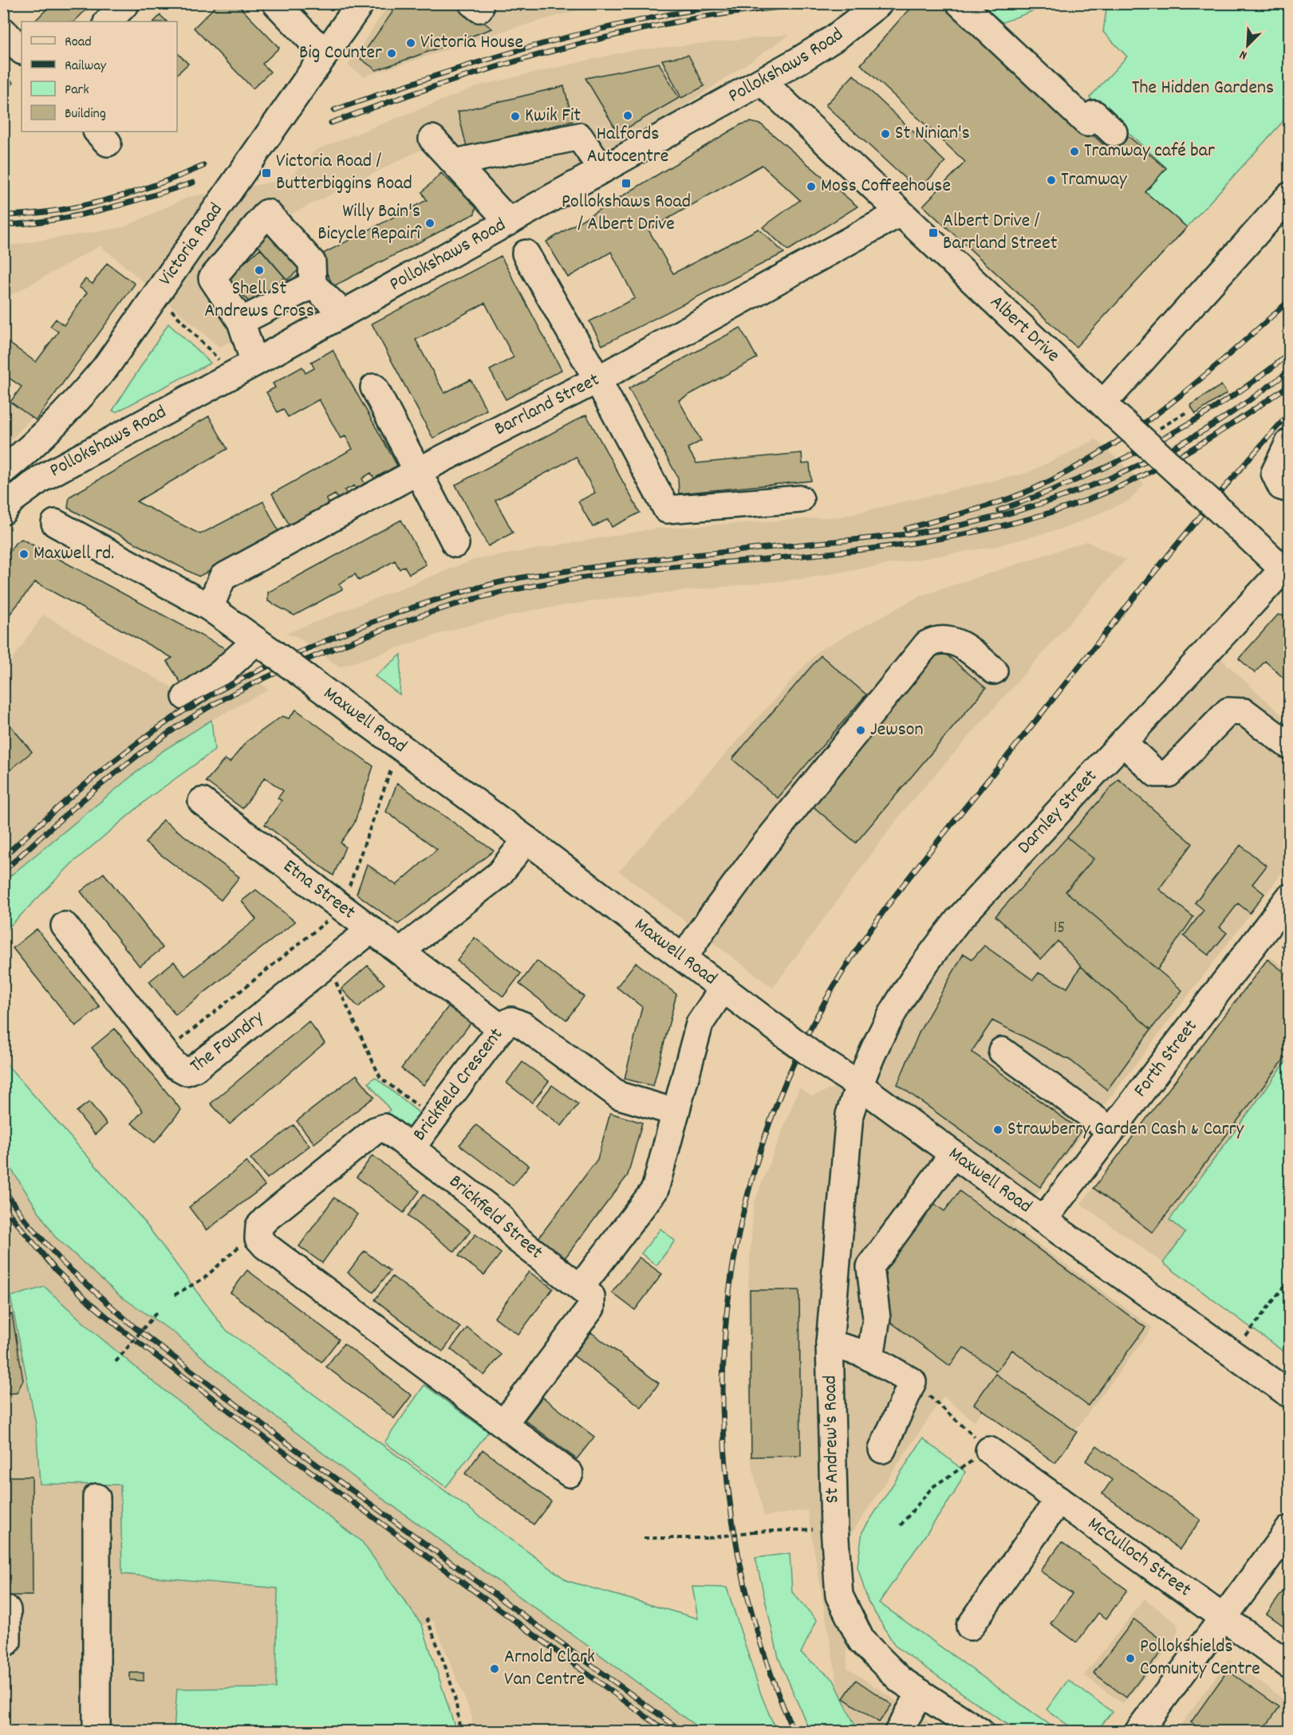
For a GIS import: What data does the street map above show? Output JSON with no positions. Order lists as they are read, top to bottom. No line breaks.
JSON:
{"streets":{"street":["Pollokshaws Road","Victoria Road","Albert Drive","Barrland Street","Maxwell Road","Darnley Street","Etna Street","The Foundry","Forth Street","Brickfield Crescent","Brickfield Street","St Andrew's Road","McCulloch Street"]},"crossings":[["Pollokshaws Road","Albert Drive"],["Albert Drive","Barrland Street"],["Albert Drive","Darnley Street"],["Barrland Street","Maxwell Road"],["Maxwell Road","Darnley Street"],["Maxwell Road","Forth Street"],["Maxwell Road","St Andrew's Road"],["Darnley Street","St Andrew's Road"],["Etna Street","The Foundry"],["Etna Street","Brickfield Crescent"],["Brickfield Crescent","Brickfield Street"]],"parks":["The Hidden Gardens"],"places":{"other":["Victoria House","Big Counter","Halfords Autocentre","Kwik Fit","St Ninian's","Tramway café bar","Tramway","Moss Coffeehouse","Willy Bain's Bicycle Repairî","Shell St Andrews Cross","Maxwell rd.","Jewson","Strawberry Garden Cash & Carry","Pollokshields Comunity Centre","Arnold Clark Van Centre"],"transit":["Victoria Road / Butterbiggins Road","Pollokshaws Road / Albert Drive","Albert Drive / Barrland Street"]},"house_numbers":["15"],"legend":["Road","Railway","Park","Building"],"north":"bottom left"}
